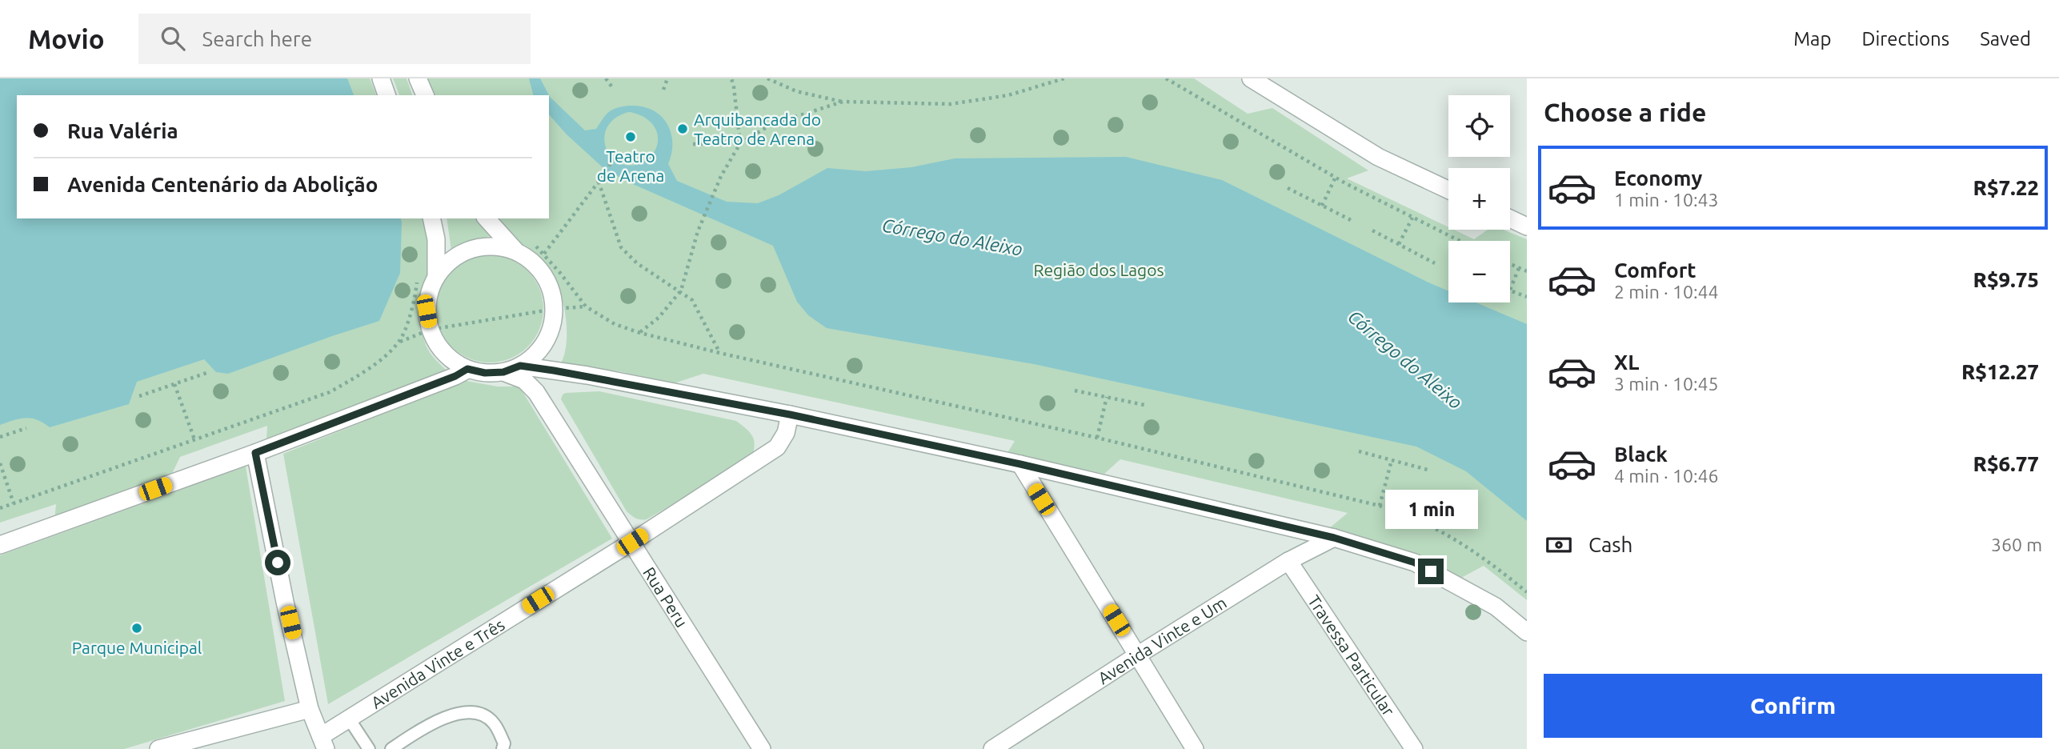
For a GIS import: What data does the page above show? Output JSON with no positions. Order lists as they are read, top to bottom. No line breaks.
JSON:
{"streets":{"street":["Rua Peru","Avenida Vinte e Um","Travessa Particular","Avenida Vinte e Três"]},"crossings":[["Rua Peru","Avenida Vinte e Três"],["Avenida Vinte e Um","Travessa Particular"]],"water":["Córrego do Aleixo"],"parks":["Região dos Lagos"],"places":["Arquibancada do Teatro de Arena","Teatro de Arena","Parque Municipal"],"page":{"header":"Movio","search":"Search here","nav":["Map","Directions","Saved"],"heading":"Choose a ride","map_buttons":["+","−"],"banner":["Rua Valéria","Avenida Centenário da Abolição"],"list":[{"name":"Economy","note":"1 min · 10:43","value":"R$7.22"},{"name":"Comfort","note":"2 min · 10:44","value":"R$9.75"},{"name":"XL","note":"3 min · 10:45","value":"R$12.27"},{"name":"Black","note":"4 min · 10:46","value":"R$6.77"}],"bubble":"1 min","pay":["Cash","360 m"],"buttons":"Confirm"}}
